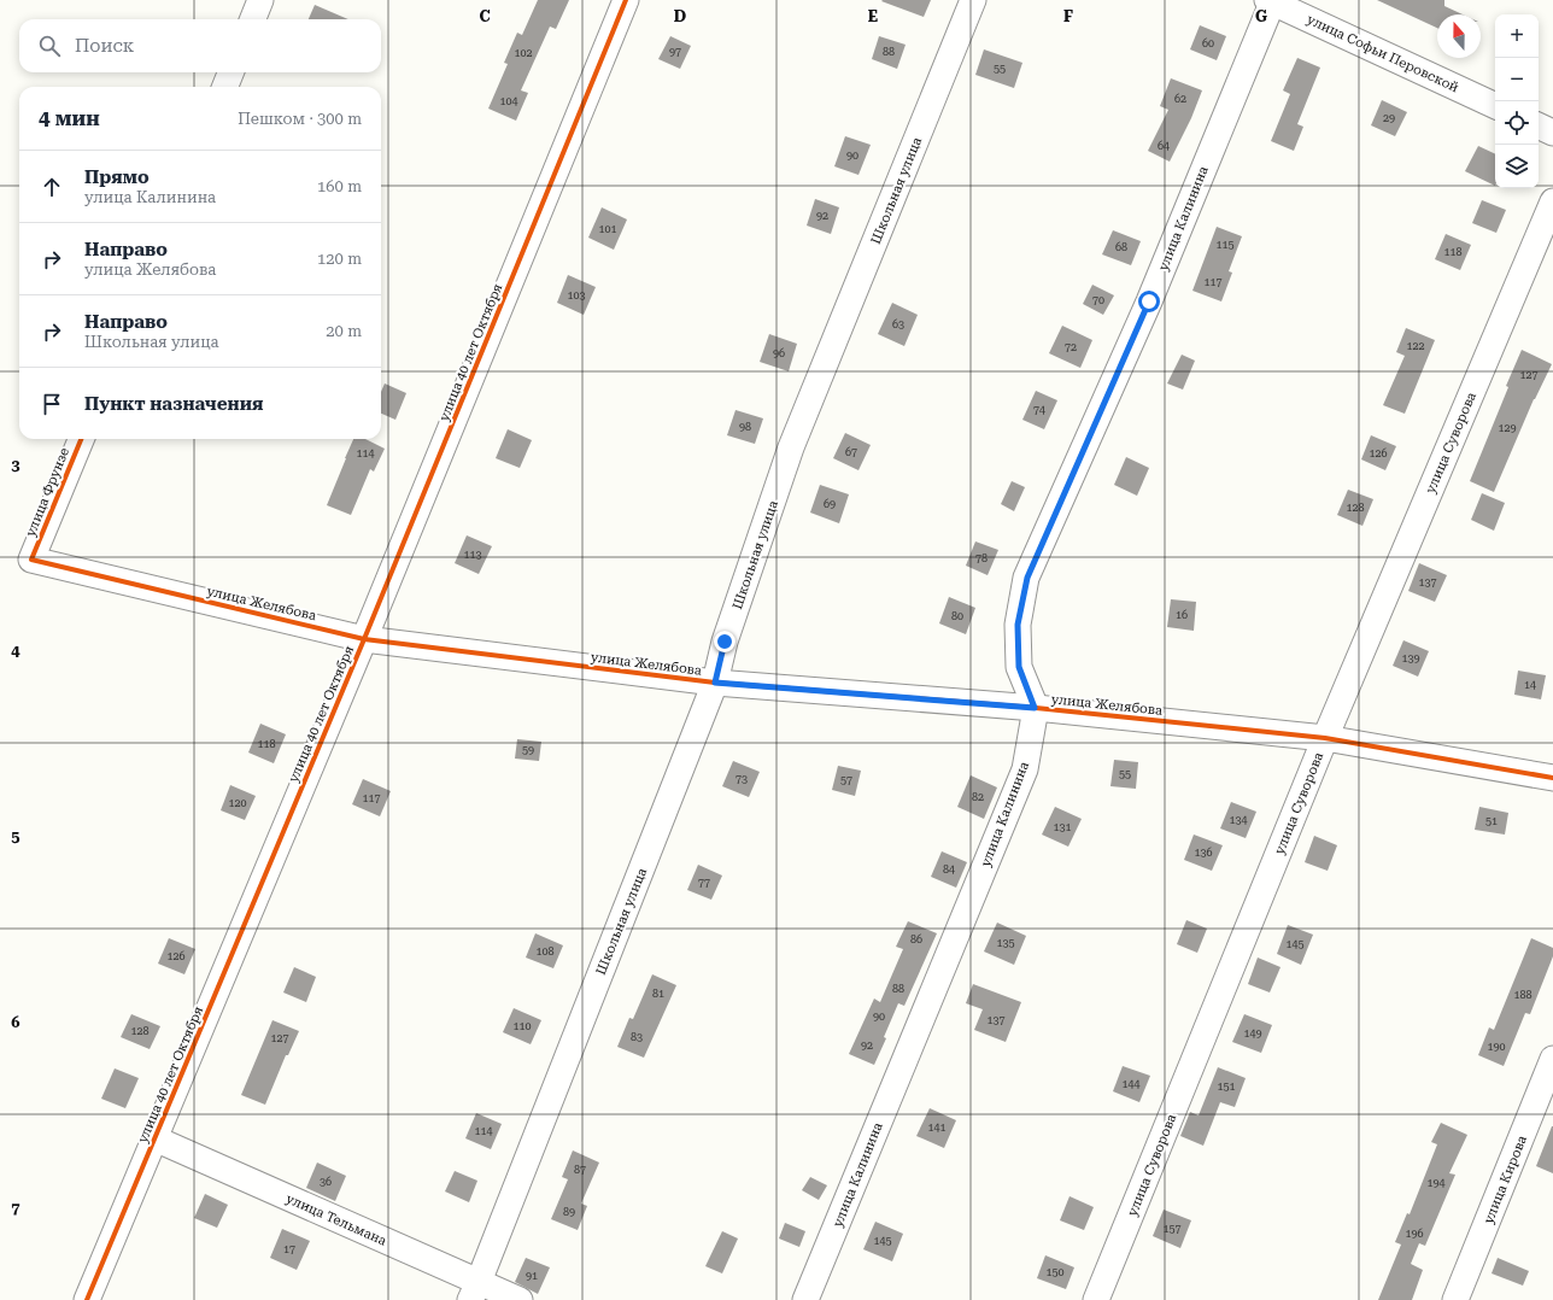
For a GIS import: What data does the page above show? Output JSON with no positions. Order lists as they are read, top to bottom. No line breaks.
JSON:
{"streets":{"street":["улица Софьи Перовской","Школьная улица","улица Калинина","улица 40 лет Октября","улица Суворова","улица Фрунзе","улица Желябова","улица Кирова","улица Тельмана"]},"crossings":[["улица Софьи Перовской","улица Калинина"],["Школьная улица","улица Желябова"],["Школьная улица","улица Тельмана"],["улица Калинина","улица Желябова"],["улица 40 лет Октября","улица Желябова"],["улица 40 лет Октября","улица Тельмана"],["улица Суворова","улица Желябова"],["улица Фрунзе","улица Желябова"]],"house_numbers":["60","97","88","102","55","62","104","29","64","90","92","101","115","68","118","117","103","70","63","122","72","96","127","74","98","129","67","114","126","69","128","113","78","137","16","80","139","14","118","59","55","73","57","82","117","120","134","51","131","136","84","77","86","135","145","108","126","88","81","188","90","137","110","128","149","83","127","92","190","144","151","141","114","87","36","194","89","157","196","145","17","150","91"],"north":"top","page":{"map_buttons":["+","−"],"search":"Поиск","heading":["4 мин","Пешком · 300 m"],"list":[["Прямо","улица Калинина","160 m"],["Направо","улица Желябова","120 m"],["Направо","Школьная улица","20 m"],"Пункт назначения"]},"grid":{"columns":["C","D","E","F","G"],"rows":["3","4","5","6","7"]}}
